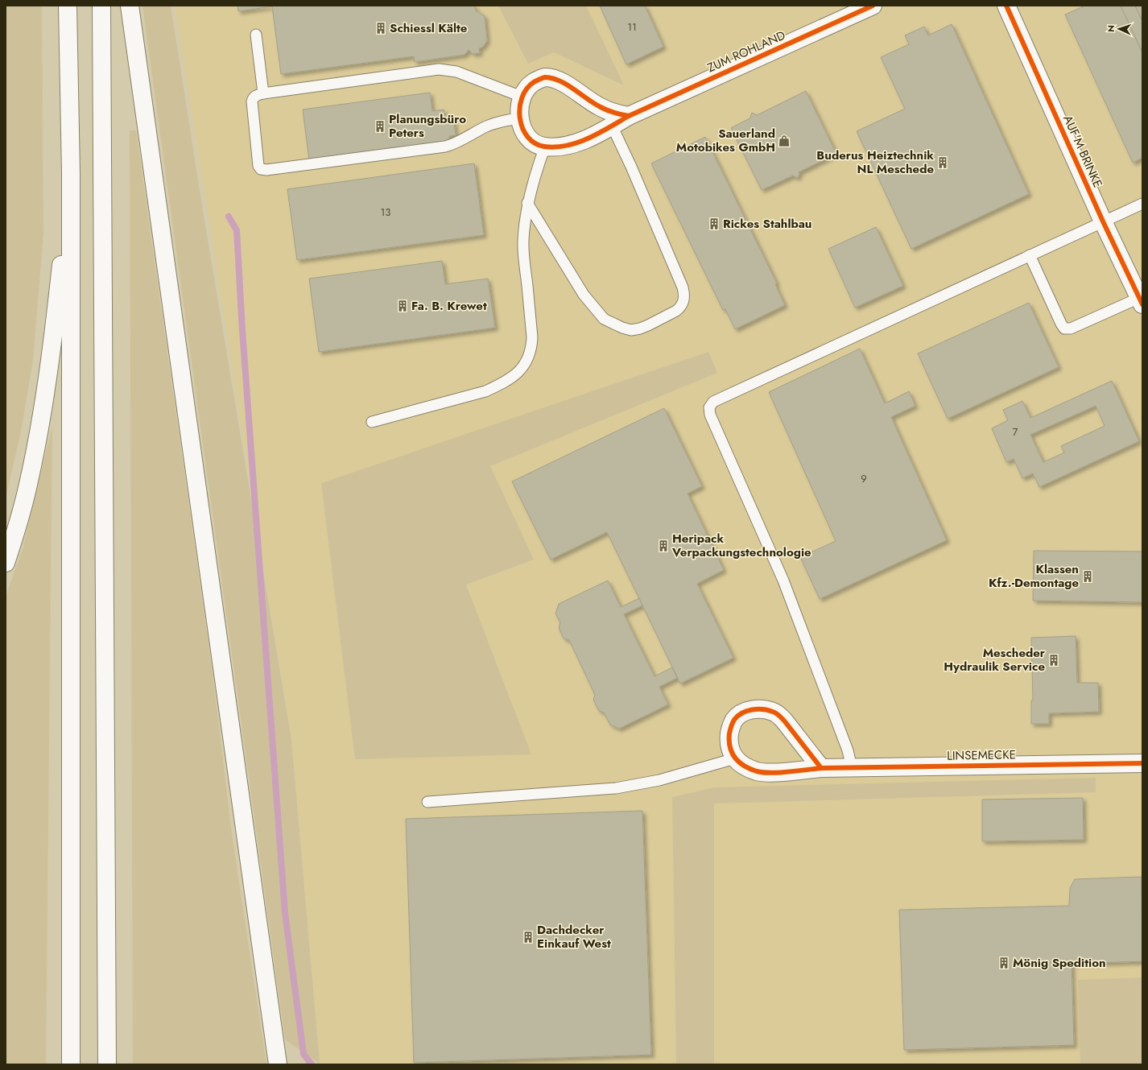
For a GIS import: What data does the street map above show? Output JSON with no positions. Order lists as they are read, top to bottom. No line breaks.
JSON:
{"streets":{"main road":["ZUM ROHLAND","AUF'M BRINKE","LINSEMECKE"]},"places":{"building":["Schiessl Kälte","Planungsbüro Peters","Buderus Heiztechnik NL Meschede","Rickes Stahlbau","Fa. B. Krewet","Heripack Verpackungstechnologie","Klassen Kfz.-Demontage","Mescheder Hydraulik Service","Dachdecker Einkauf West","Mönig Spedition"],"shop":["Sauerland Motobikes GmbH"]},"house_numbers":["11","13","7","9"],"north":"left"}
